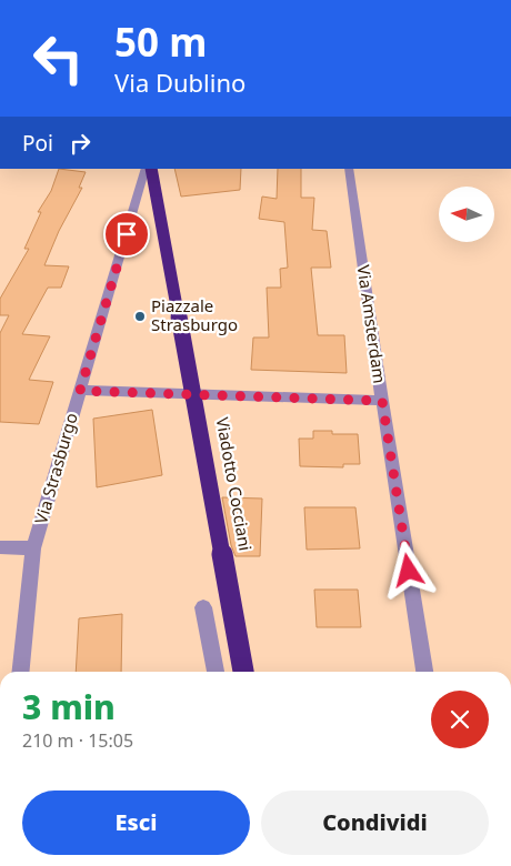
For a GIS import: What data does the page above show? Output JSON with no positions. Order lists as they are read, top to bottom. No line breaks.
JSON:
{"streets":{"highway":["Viadotto Cocciani"],"street":["Via Amsterdam","Via Strasburgo"]},"places":["Piazzale Strasburgo"],"north":"left","page":{"turn":["50 m","Via Dublino"],"then":"Poi","heading":["3 min","210 m · 15:05"],"buttons":["Esci","Condividi"]}}
